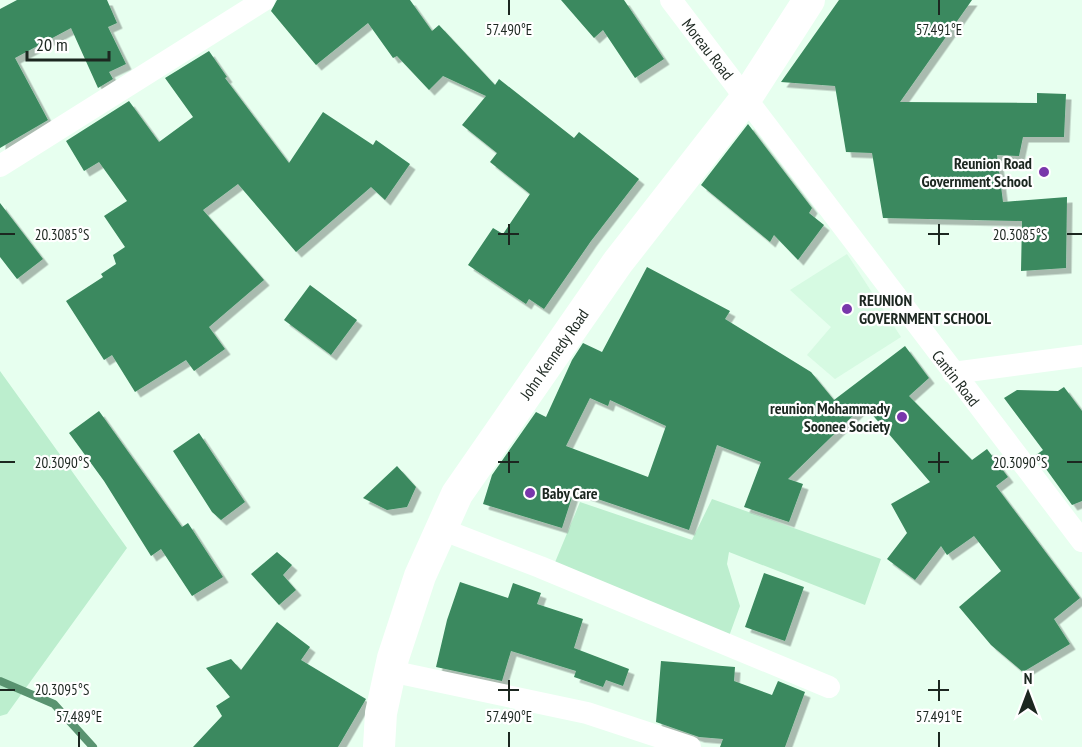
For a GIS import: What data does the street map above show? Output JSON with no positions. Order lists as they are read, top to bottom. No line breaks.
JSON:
{"streets":{"main road":["John Kennedy Road"],"street":["Moreau Road","Cantin Road"]},"crossings":[["Moreau Road","John Kennedy Road"],["Moreau Road","Cantin Road"],["John Kennedy Road","Cantin Road"]],"places":["Reunion Road Government School","REUNION GOVERNMENT SCHOOL","reunion Mohammady Soonee Society","Baby Care"],"scale_bar":"20 m","north":"top","coordinates":["57.490°E","57.491°E","20.3085°S","20.3090°S","20.3095°S","57.489°E"]}
